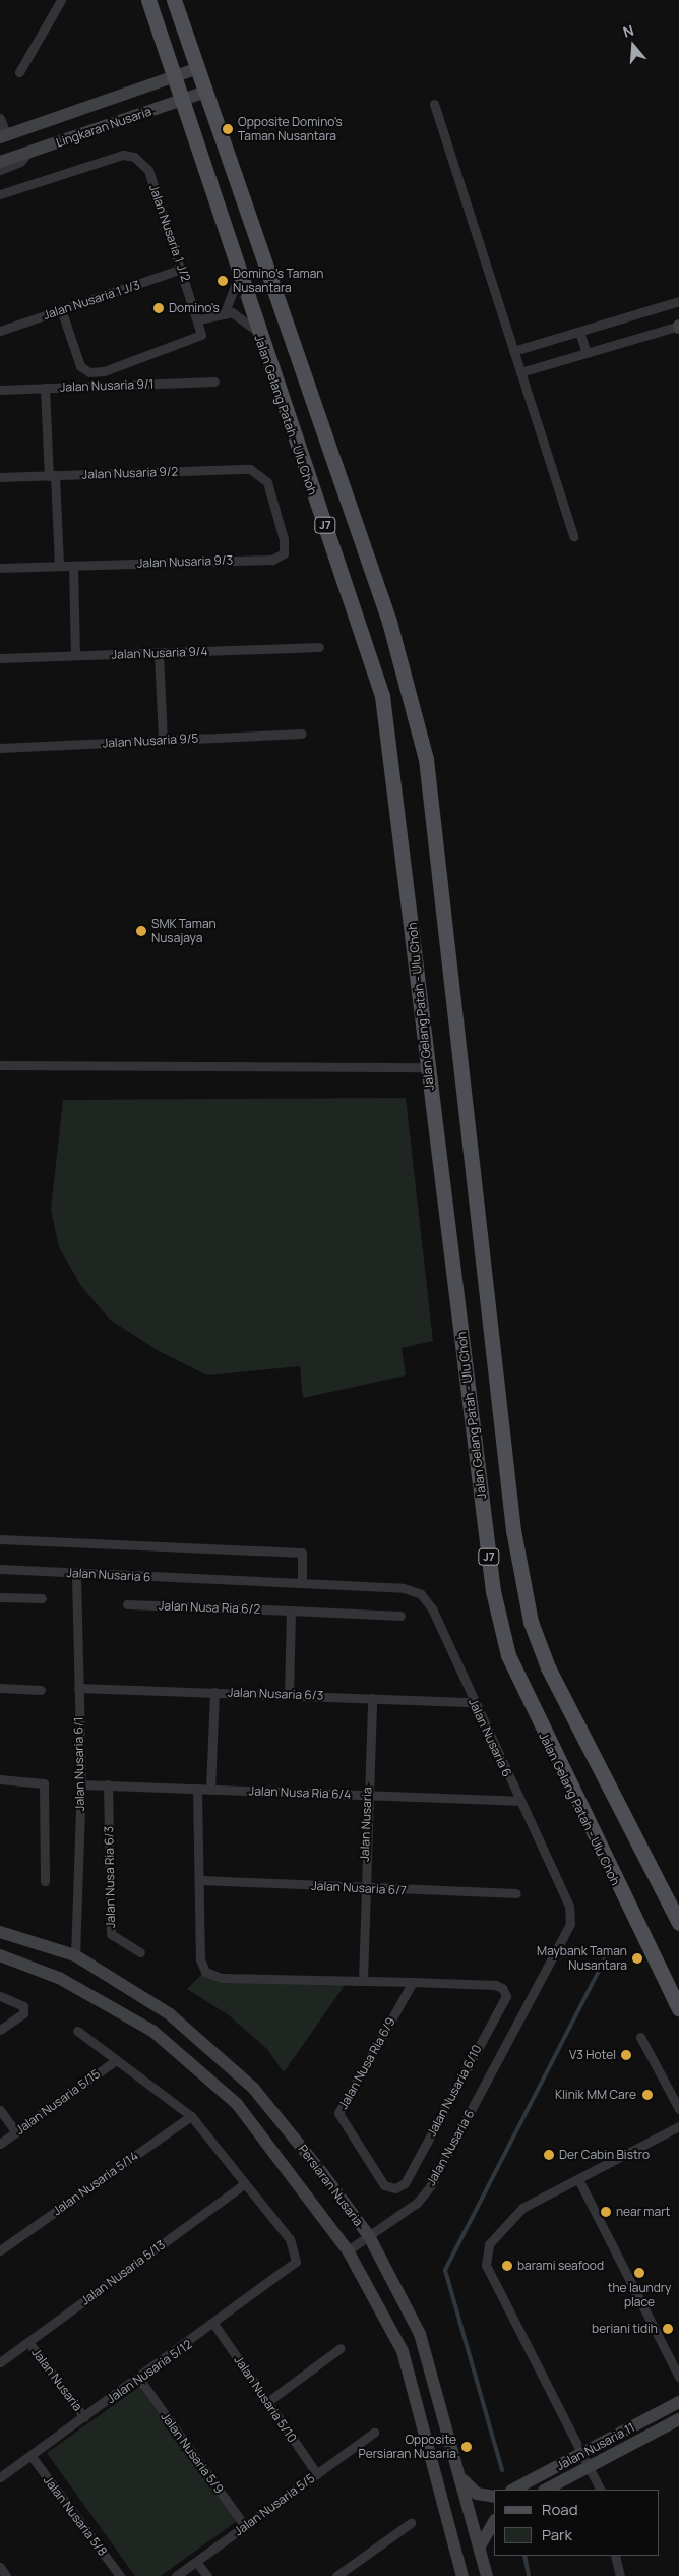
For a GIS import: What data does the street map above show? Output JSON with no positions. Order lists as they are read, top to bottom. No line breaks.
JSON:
{"streets":{"main road":["Jalan Gelang Patah - Ulu Choh","J7"],"street":["Lingkaran Nusaria","Jalan Nusaria 1 J/2","Jalan Nusaria 1 J/3","Jalan Nusaria 9/1","Jalan Nusaria 9/2","Jalan Nusaria 9/3","Jalan Nusaria 9/4","Jalan Nusaria 9/5","Jalan Nusaria 6","Jalan Nusa Ria 6/2","Jalan Nusaria 6/3","Jalan Nusaria 6/1","Jalan Nusa Ria 6/4","Jalan Nusaria","Jalan Nusa Ria 6/3","Jalan Nusaria 6/7","Jalan Nusa Ria 6/9","Jalan Nusaria 6/10","Jalan Nusaria 5/15","Jalan Nusaria 5/14","Persiaran Nusaria","Jalan Nusaria 5/13","Jalan Nusaria 5/12","Jalan Nusaria 5/10","Jalan Nusaria 11","Jalan Nusaria 5/9","Jalan Nusaria 5/5","Jalan Nusaria 5/8"]},"crossings":[["Lingkaran Nusaria","Jalan Gelang Patah - Ulu Choh"],["Lingkaran Nusaria","J7"],["Jalan Nusaria 1 J/2","Jalan Nusaria 1 J/3"],["Jalan Nusaria 9/2","Jalan Nusaria 9/3"],["Jalan Nusaria 6","Jalan Nusaria 6/3"],["Jalan Nusaria 6","Jalan Nusaria 6/1"],["Jalan Nusaria 6","Jalan Nusa Ria 6/4"],["Jalan Nusaria 6","Persiaran Nusaria"],["Jalan Nusaria 6/3","Jalan Nusaria 6/1"],["Jalan Nusaria 6/3","Jalan Nusaria"],["Jalan Nusaria 6/1","Jalan Nusa Ria 6/4"],["Jalan Nusaria 6/1","Persiaran Nusaria"],["Jalan Nusa Ria 6/4","Jalan Nusaria"],["Jalan Nusa Ria 6/4","Jalan Nusa Ria 6/3"],["Jalan Nusaria","Jalan Nusaria 6/7"],["Jalan Nusaria","Jalan Nusaria 5/13"],["Jalan Nusaria","Jalan Nusaria 5/12"],["Jalan Nusa Ria 6/9","Jalan Nusaria 6/10"],["Jalan Nusaria 5/13","Jalan Nusaria 5/12"],["Jalan Nusaria 5/12","Jalan Nusaria 5/10"],["Jalan Nusaria 5/12","Jalan Nusaria 5/9"],["Jalan Nusaria 5/12","Jalan Nusaria 5/8"],["Jalan Nusaria 5/10","Jalan Nusaria 5/5"],["Jalan Nusaria 5/9","Jalan Nusaria 5/5"]],"places":["Opposite Domino's Taman Nusantara","Domino's Taman Nusantara","Domino's","SMK Taman Nusajaya","Maybank Taman Nusantara","V3 Hotel","Klinik MM Care","Der Cabin Bistro","near mart","barami seafood","the laundry place","beriani tidih","Opposite Persiaran Nusaria"],"legend":["Road","Park"],"north":"top"}
